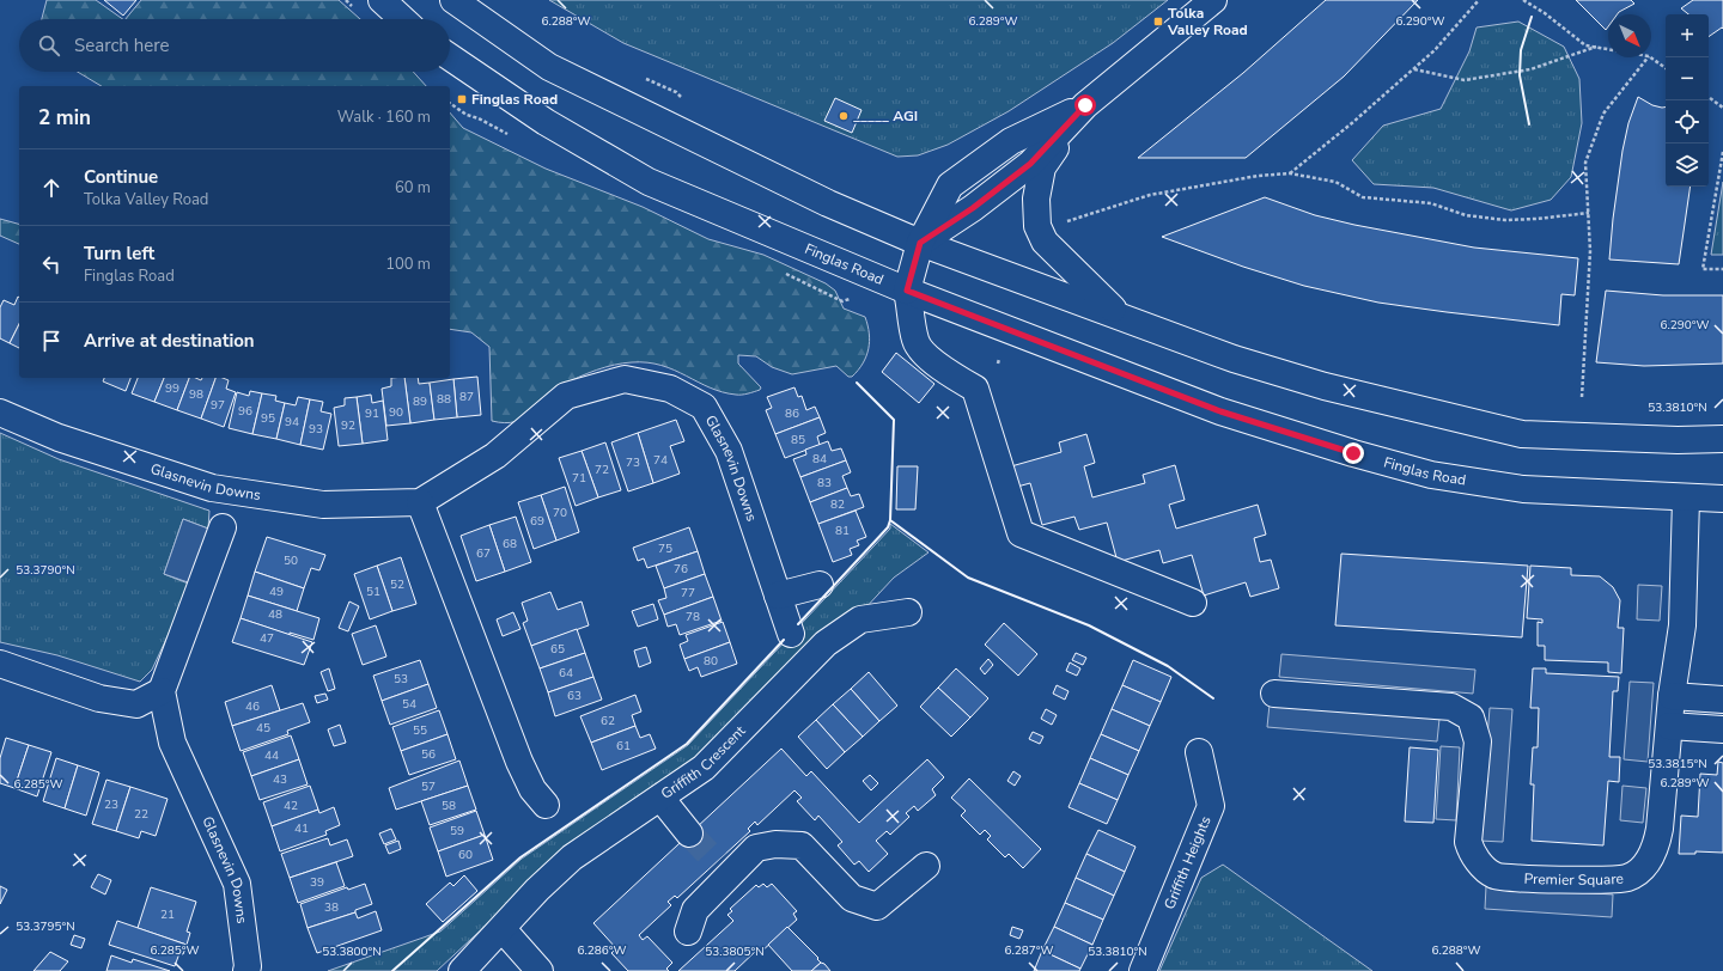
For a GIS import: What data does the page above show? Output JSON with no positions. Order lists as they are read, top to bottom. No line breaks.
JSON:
{"streets":{"street":["Finglas Road","Glasnevin Downs","Griffith Crescent","Griffith Heights","Premier Square"]},"crossings":[["Finglas Road","Premier Square"]],"places":{"transit":["Tolka Valley Road","Finglas Road"],"other":["_____ AGI"]},"house_numbers":["99","98","87","88","89","97","96","90","91","86","95","94","92","93","85","84","74","73","72","71","83","82","70","69","81","68","75","67","50","76","52","49","51","77","48","78","47","65","80","64","53","63","54","46","62","45","55","61","56","44","43","57","23","42","58","22","41","59","60","39","38","21"],"north":"bottom right","page":{"map_buttons":["+","−"],"search":"Search here","heading":["2 min","Walk · 160 m"],"list":[["Continue","Tolka Valley Road","60 m"],["Turn left","Finglas Road","100 m"],"Arrive at destination"]},"coordinates":["6.288°W","6.289°W","6.290°W","53.3810°N","53.3790°N","53.3815°N","6.285°W","53.3795°N","6.286°W","6.287°W","53.3800°N","53.3805°N"]}
